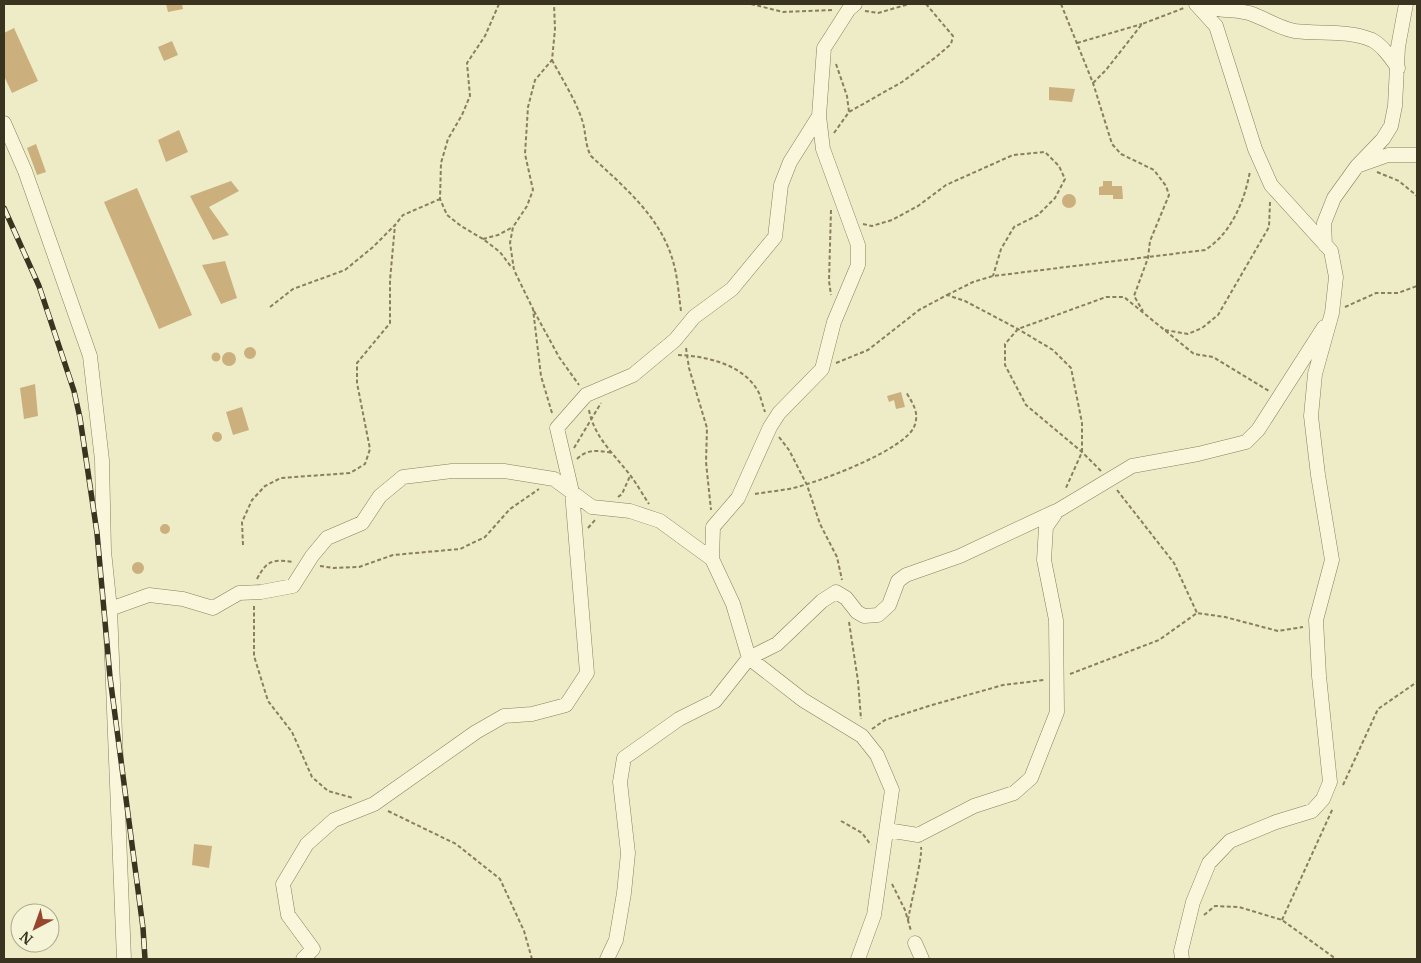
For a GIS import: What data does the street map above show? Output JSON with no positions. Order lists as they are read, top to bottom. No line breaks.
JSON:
{"north":"bottom left"}
